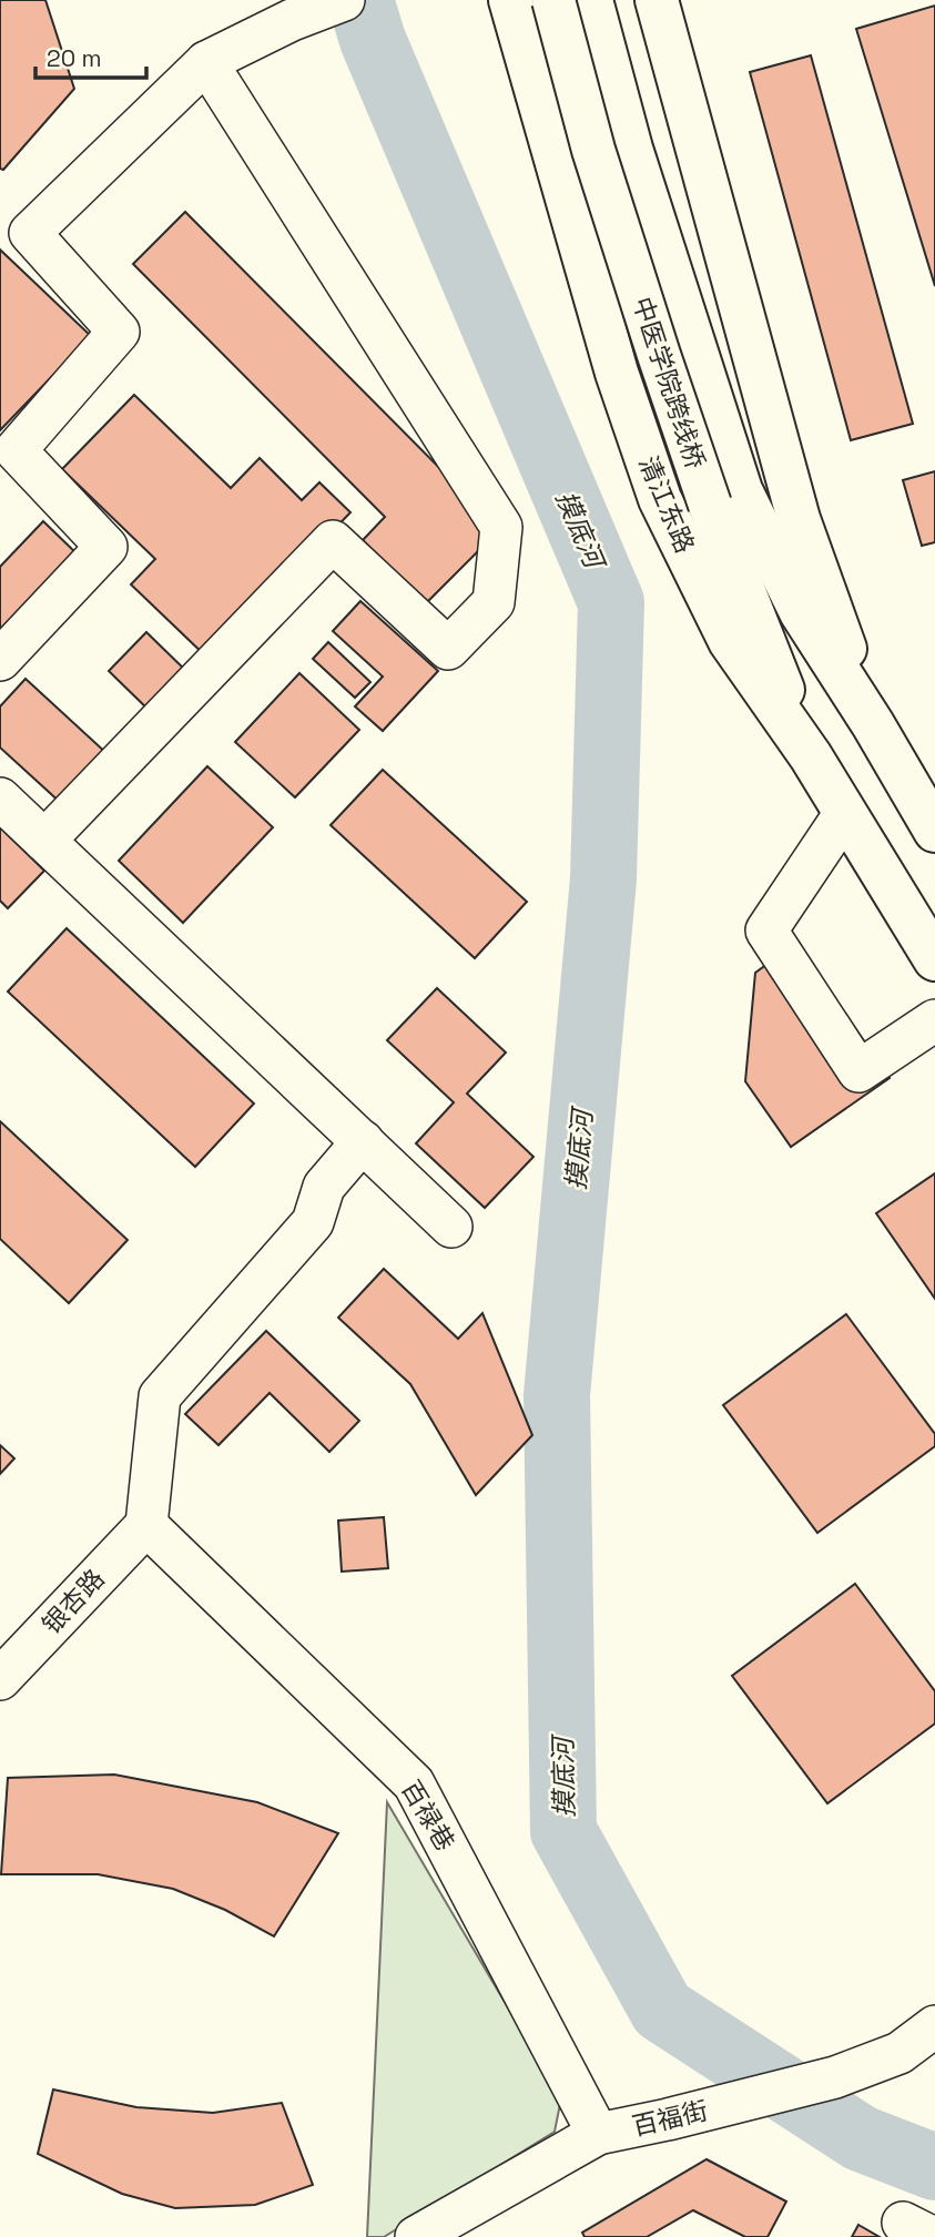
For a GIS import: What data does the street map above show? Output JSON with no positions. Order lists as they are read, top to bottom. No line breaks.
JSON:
{"streets":{"main road":["中医学院跨线桥","清江东路"],"street":["银杏路","百禄巷","百福街"]},"crossings":[["中医学院跨线桥","清江东路"],["银杏路","百禄巷"],["百禄巷","百福街"]],"water":["摸底河"],"scale_bar":"20 m"}
